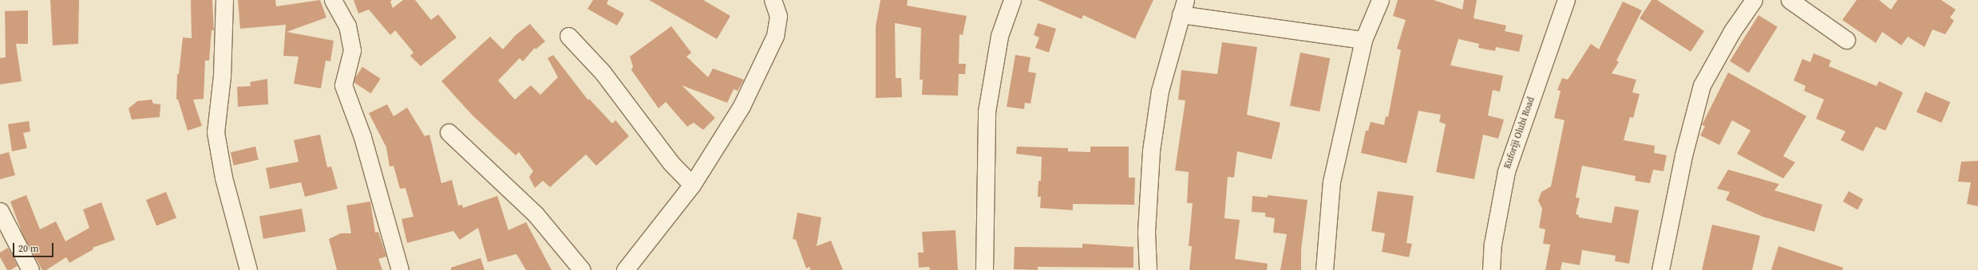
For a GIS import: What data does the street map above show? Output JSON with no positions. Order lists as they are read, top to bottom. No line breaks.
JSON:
{"streets":{"street":["Kuforiji Olubi Road"]},"scale_bar":"20 m"}
